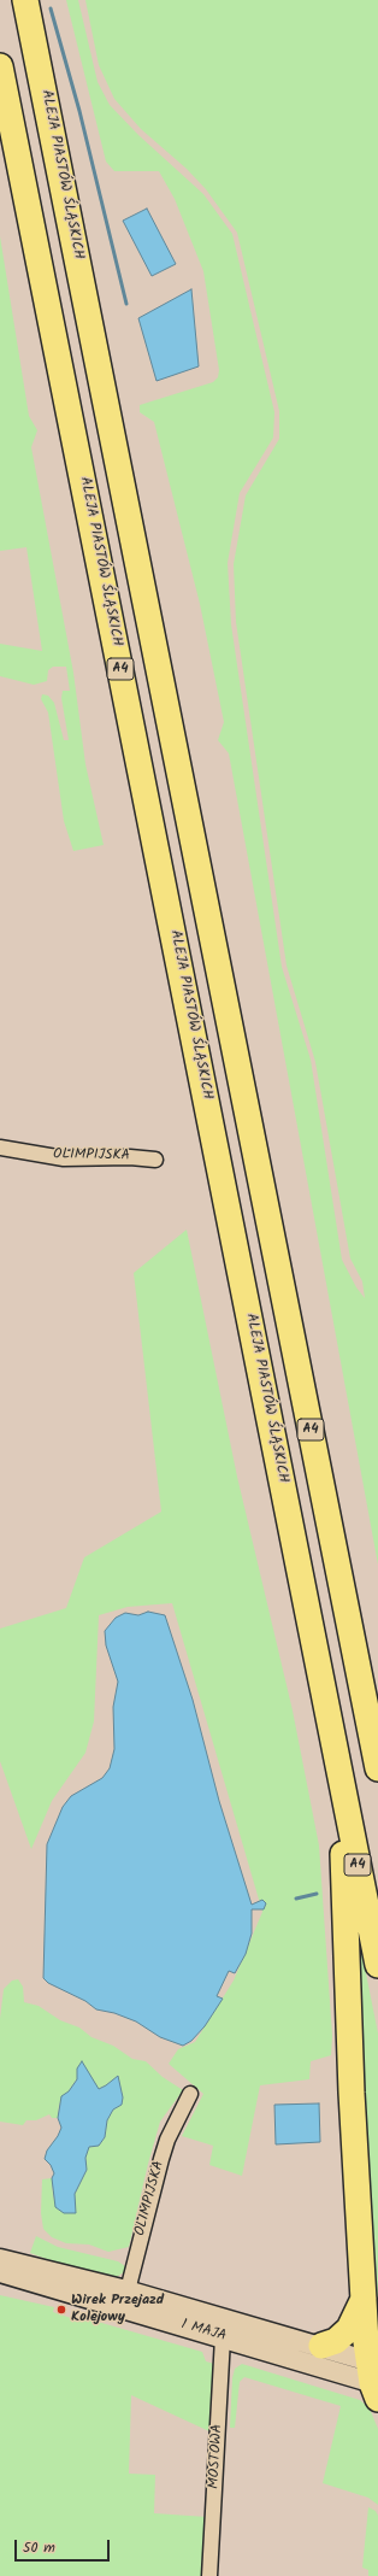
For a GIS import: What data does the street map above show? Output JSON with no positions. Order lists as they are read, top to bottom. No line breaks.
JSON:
{"streets":{"highway":["ALEJA PIASTÓW ŚLĄSKICH","A4"],"main road":["1 MAJA"],"street":["OLIMPIJSKA","MOSTOWA"]},"crossings":[["OLIMPIJSKA","1 MAJA"],["1 MAJA","MOSTOWA"]],"places":["Wirek Przejazd Kolejowy"],"scale_bar":"50 m"}
